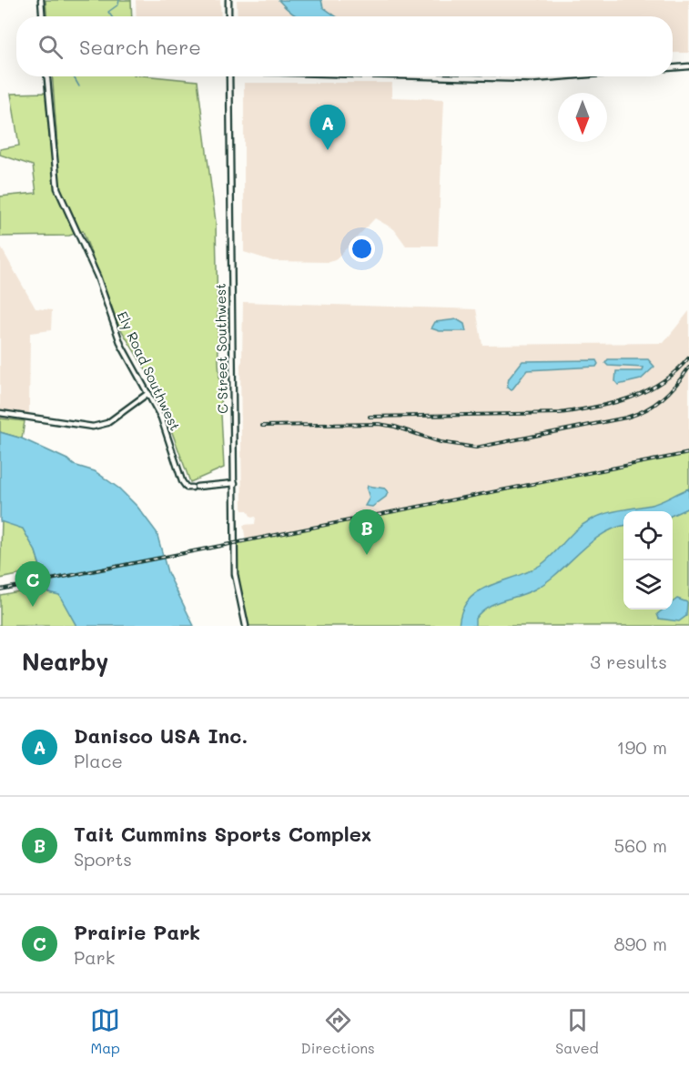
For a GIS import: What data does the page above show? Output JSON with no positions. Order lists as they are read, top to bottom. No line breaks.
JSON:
{"streets":{"street":["C Street Southwest","Ely Road Southwest"]},"crossings":[["C Street Southwest","Ely Road Southwest"]],"north":"bottom","page":{"search":"Search here","pins":["A","B","C"],"heading":["Nearby","3 results"],"list":[{"mark":"A","name":"Danisco USA Inc.","note":"Place","value":"190 m"},{"mark":"B","name":"Tait Cummins Sports Complex","note":"Sports","value":"560 m"},{"mark":"C","name":"Prairie Park","note":"Park","value":"890 m"}],"nav":["Map","Directions","Saved"]}}
